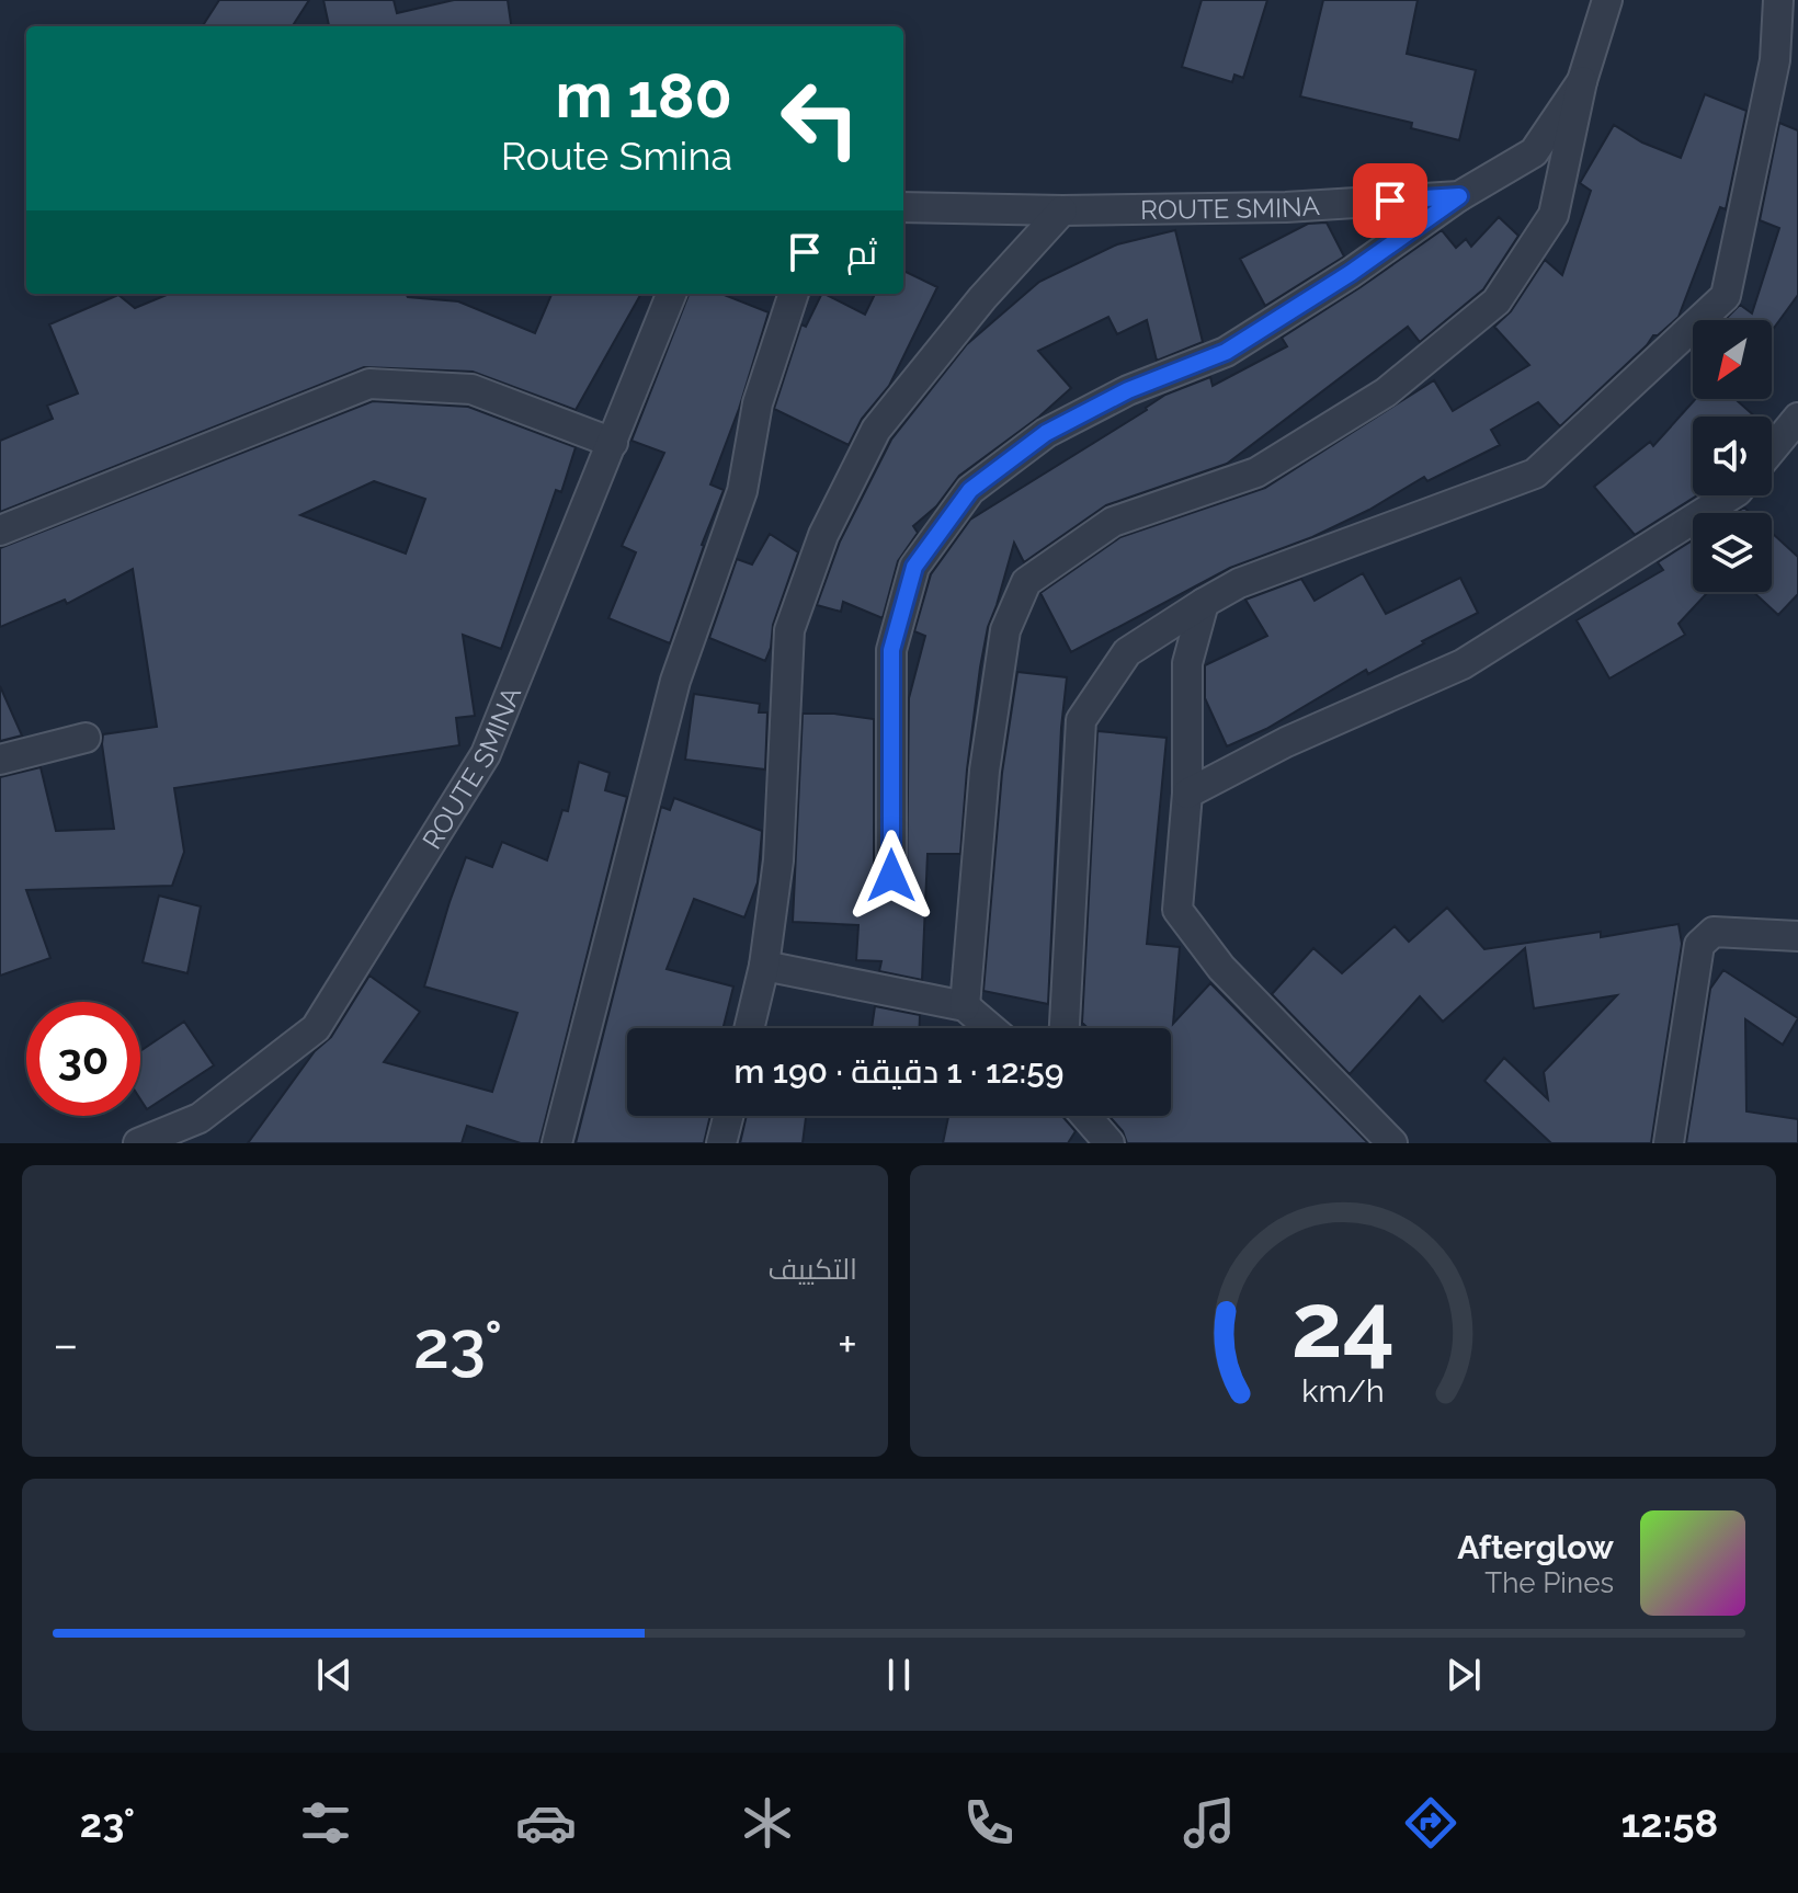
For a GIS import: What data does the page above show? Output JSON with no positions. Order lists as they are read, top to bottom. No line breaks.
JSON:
{"streets":{"street":["ROUTE SMINA"]},"north":"bottom left","page":{"turn":["180 m","Route Smina"],"then":"ثم","limit":"30","trip":"12:59 · 1 دقيقة · 190 m","tile":"التكييف","heat":["−","23°","+"],"song":["Afterglow","The Pines"],"tabs":["12:58","23°"],"gauge":["24","km/h"]}}
